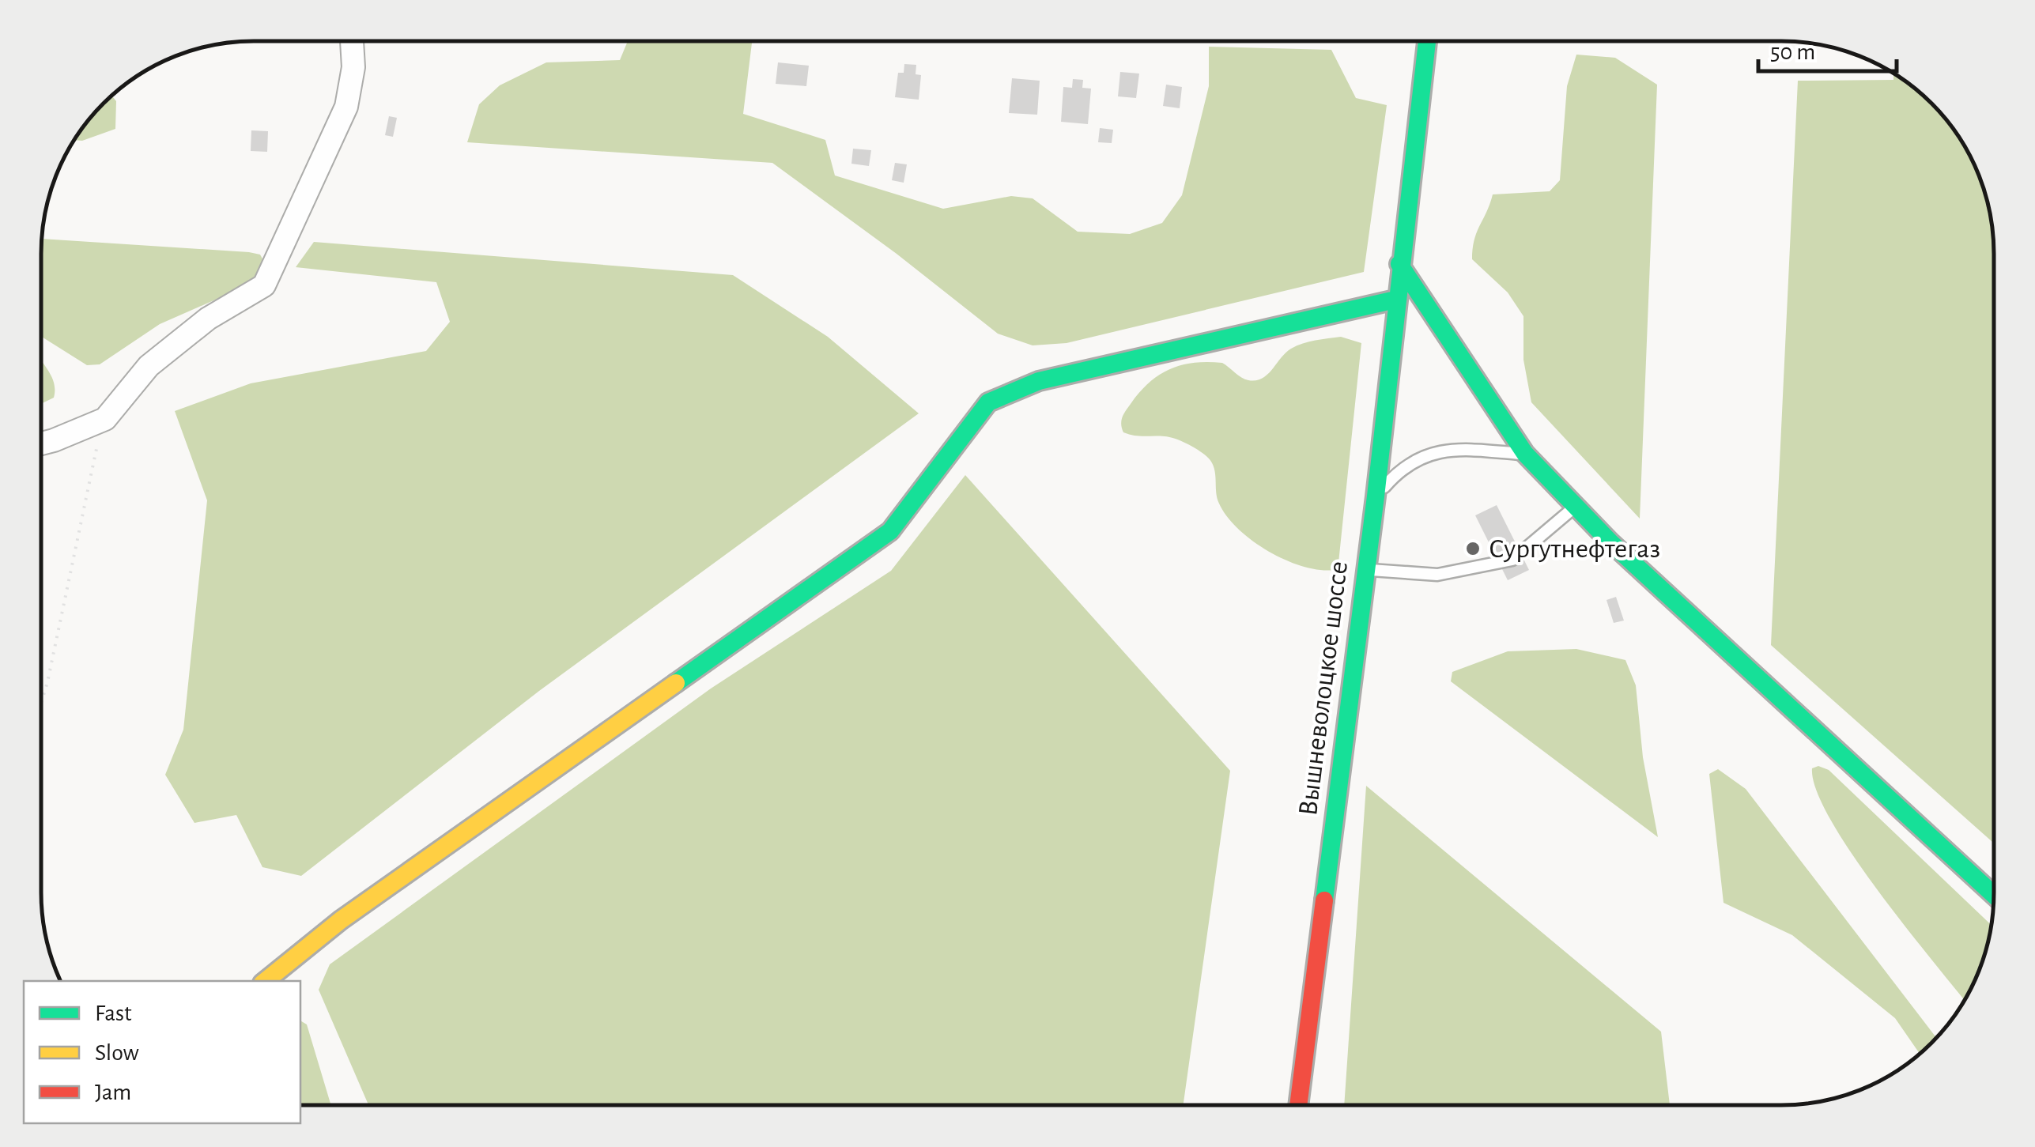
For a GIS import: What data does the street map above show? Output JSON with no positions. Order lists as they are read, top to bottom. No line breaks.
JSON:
{"streets":{"main road":["Вышневолоцкое шоссе"]},"places":["Сургутнефтегаз"],"legend":["Fast","Slow","Jam"],"scale_bar":"50 m"}
